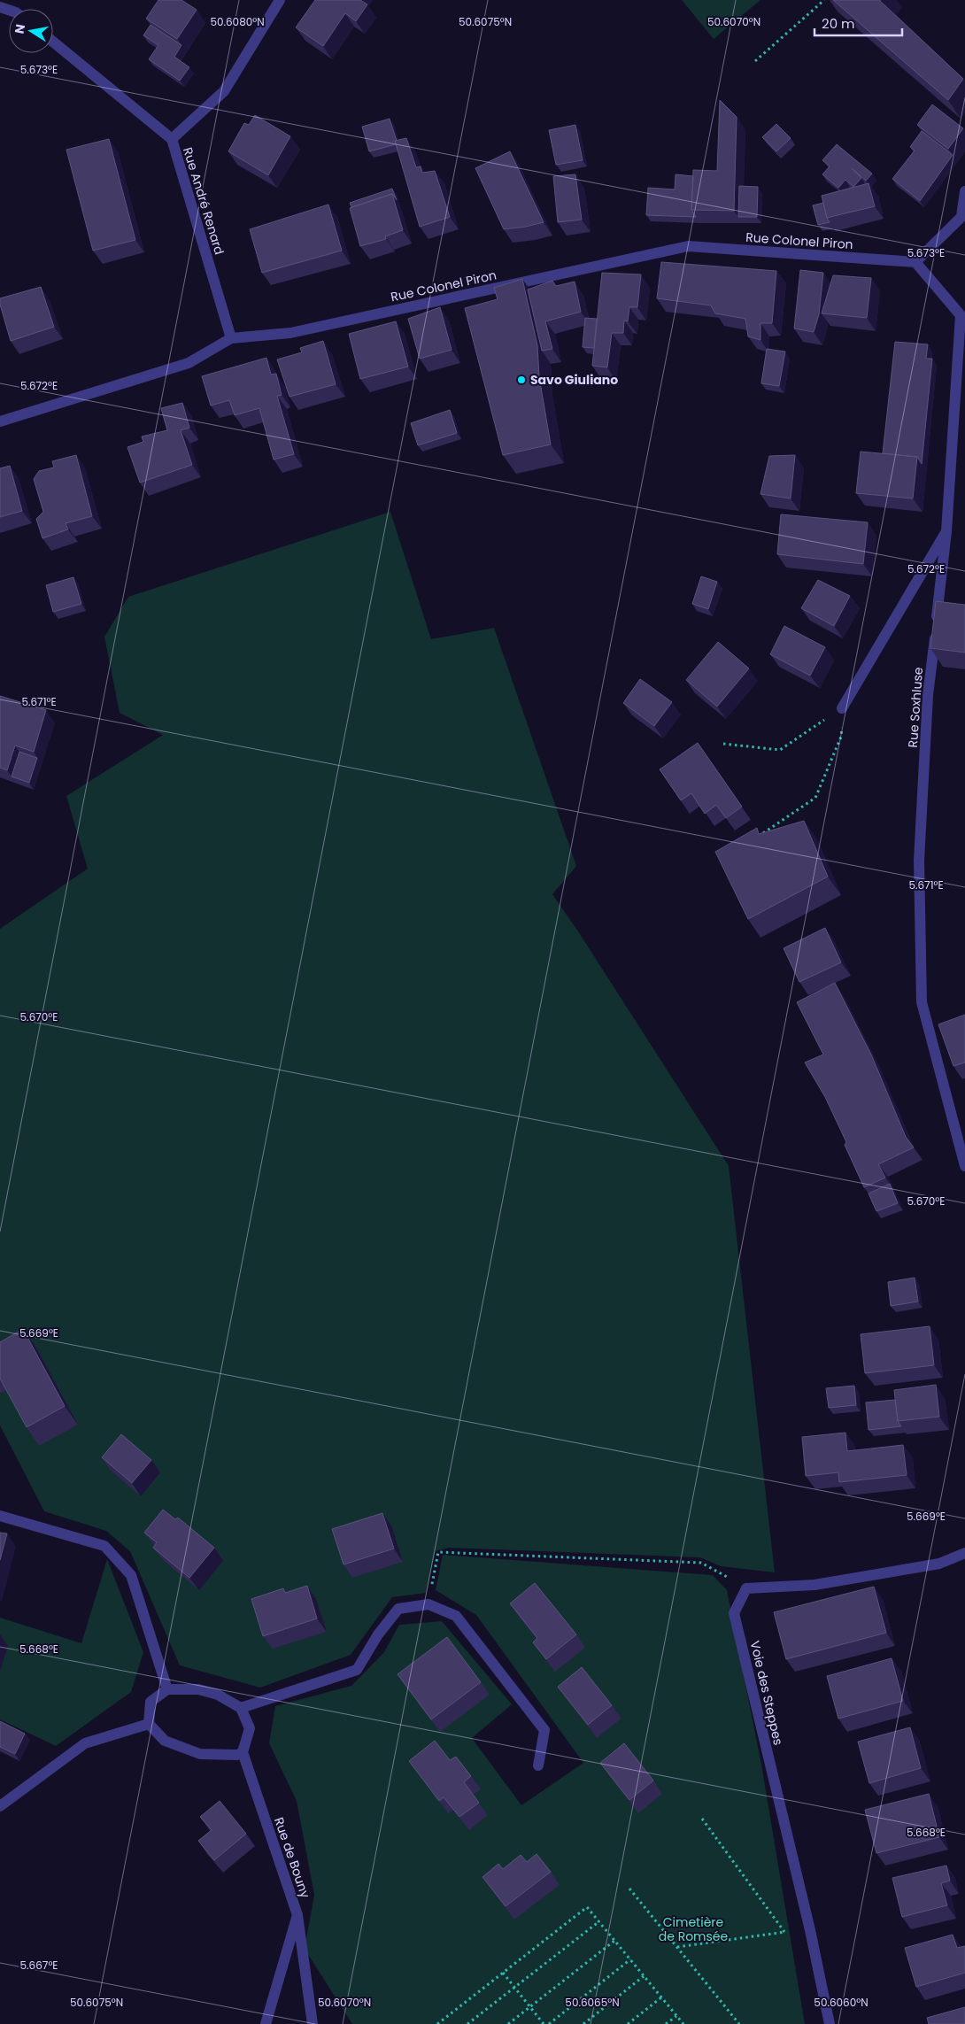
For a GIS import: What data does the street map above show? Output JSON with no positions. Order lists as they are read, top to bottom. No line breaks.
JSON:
{"streets":{"street":["Rue André Renard","Rue Colonel Piron","Rue Soxhluse","Voie des Steppes","Rue de Bouny"]},"crossings":[["Rue André Renard","Rue Colonel Piron"],["Rue Colonel Piron","Rue Soxhluse"]],"parks":["Cimetière de Romsée"],"places":["Savo Giuliano"],"scale_bar":"20 m","north":"left","coordinates":["50.6080°N","50.6075°N","50.6070°N","5.673°E","5.672°E","5.671°E","5.670°E","5.669°E","5.668°E","5.667°E","50.6065°N","50.6060°N"]}
